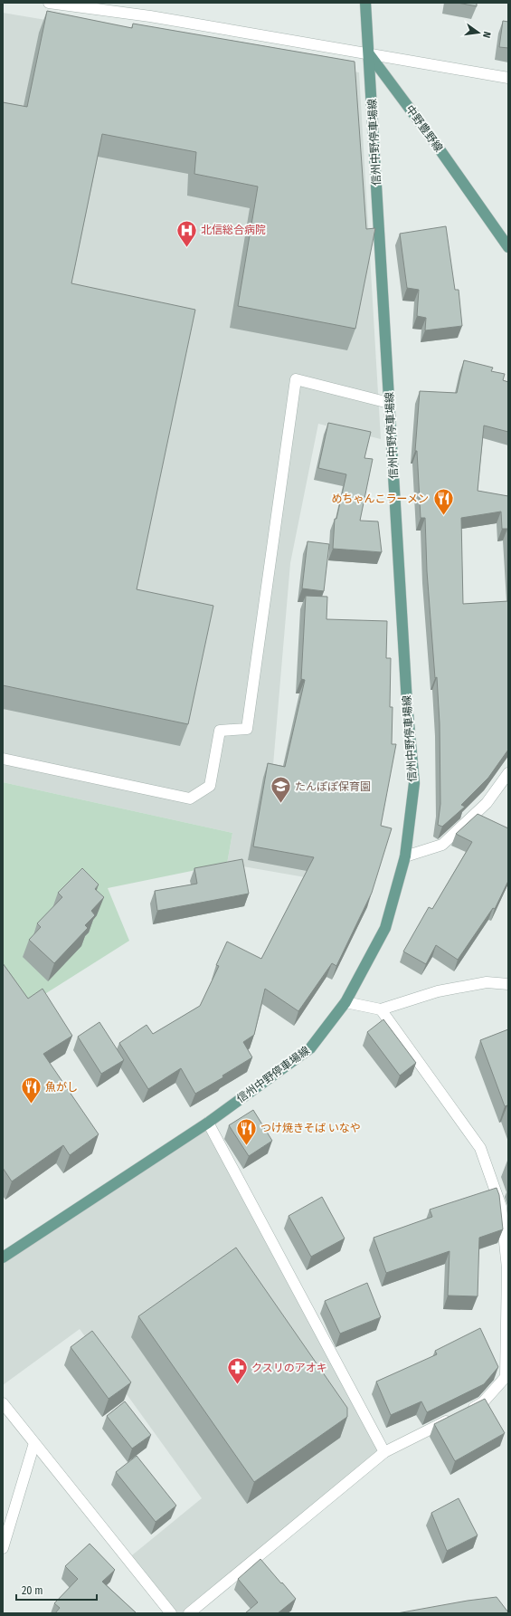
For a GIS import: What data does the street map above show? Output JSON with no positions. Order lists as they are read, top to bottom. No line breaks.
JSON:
{"streets":{"main road":["中野豊野線","信州中野停車場線"]},"crossings":[["中野豊野線","信州中野停車場線"]],"places":{"hospital":["北信総合病院"],"restaurant":["めちゃんこラーメン","魚がし","つけ焼きそば いなや"],"school or university":["たんぽぽ保育園"],"pharmacy":["クスリのアオキ"]},"scale_bar":"20 m","north":"right"}
